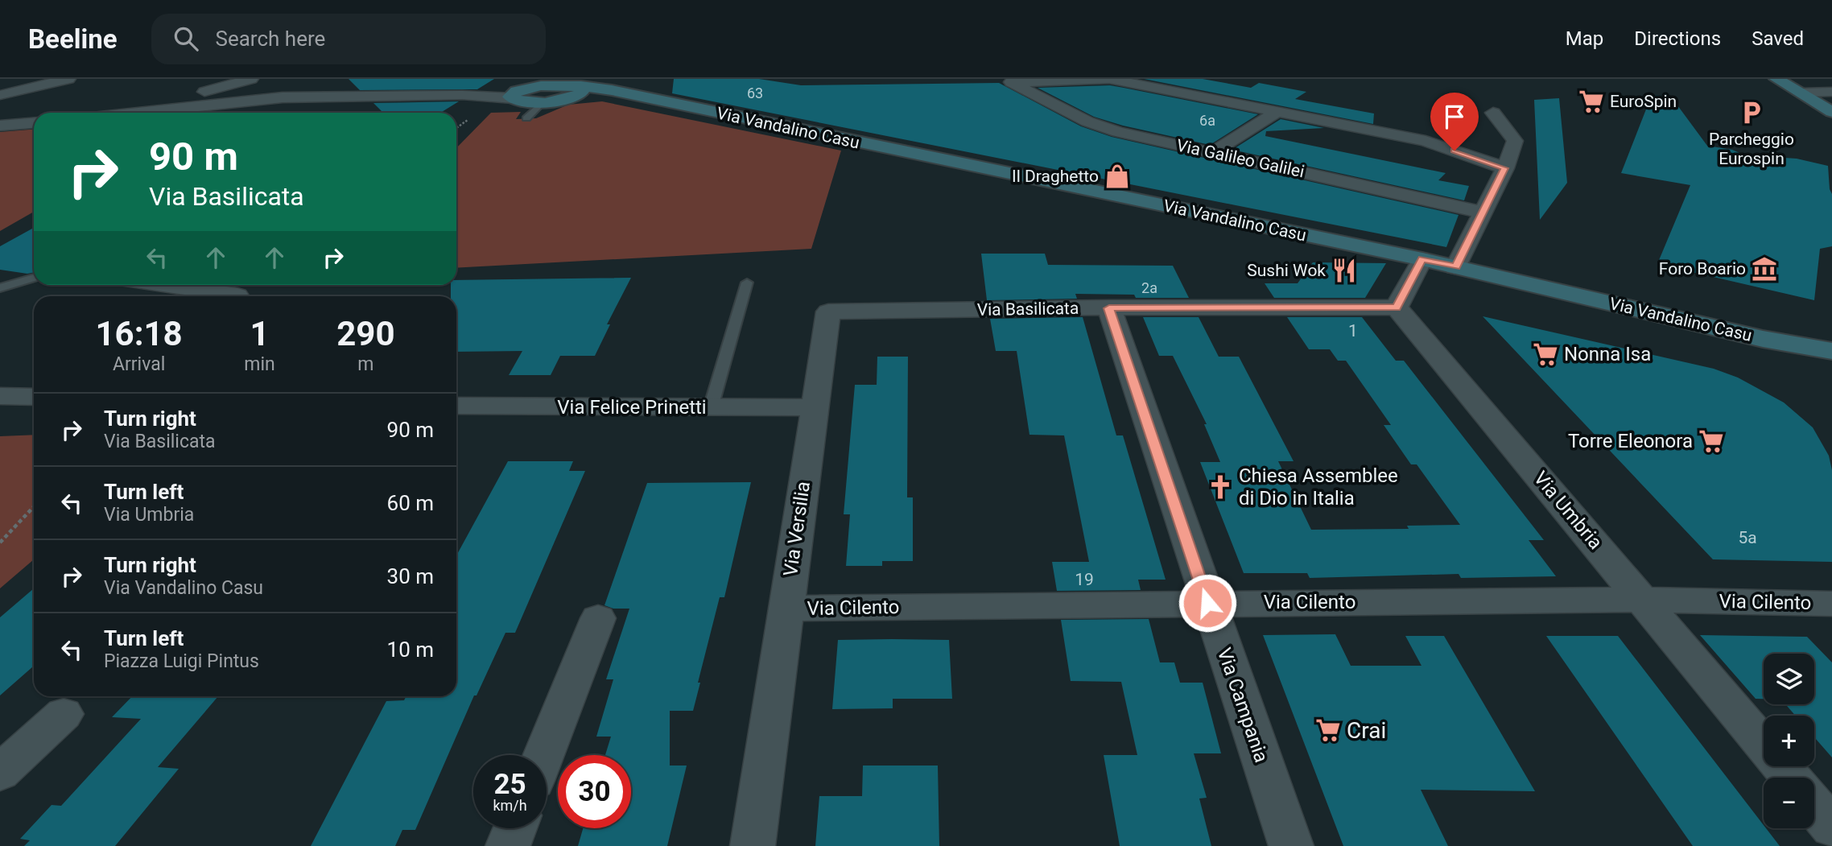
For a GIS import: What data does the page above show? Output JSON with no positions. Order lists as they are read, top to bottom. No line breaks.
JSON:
{"streets":{"main road":["Via Vandalino Casu"],"street":["Via Galileo Galilei","Via Basilicata","Via Felice Prinetti","Via Umbria","Via Versilia","Via Cilento","Via Campania"]},"crossings":[["Via Basilicata","Via Umbria"],["Via Basilicata","Via Versilia"],["Via Basilicata","Via Campania"],["Via Felice Prinetti","Via Versilia"],["Via Umbria","Via Cilento"],["Via Versilia","Via Cilento"],["Via Cilento","Via Campania"]],"places":{"supermarket":["EuroSpin","Nonna Isa","Torre Eleonora","Crai"],"parking":["Parcheggio Eurospin"],"shop":["Il Draghetto"],"museum":["Foro Boario"],"restaurant":["Sushi Wok"],"church":["Chiesa Assemblee di Dio in Italia"]},"house_numbers":["63","6a","2a","1","5a","19"],"page":{"header":"Beeline","search":"Search here","nav":["Map","Directions","Saved"],"turn":["90 m","Via Basilicata"],"eta":["16:18","Arrival","1","min","290","m"],"list":[{"name":"Turn right","note":"Via Basilicata","value":"90 m"},{"name":"Turn left","note":"Via Umbria","value":"60 m"},{"name":"Turn right","note":"Via Vandalino Casu","value":"30 m"},{"name":"Turn left","note":"Piazza Luigi Pintus","value":"10 m"}],"map_buttons":["+","−"],"speed":"25 km/h","limit":"30"}}
